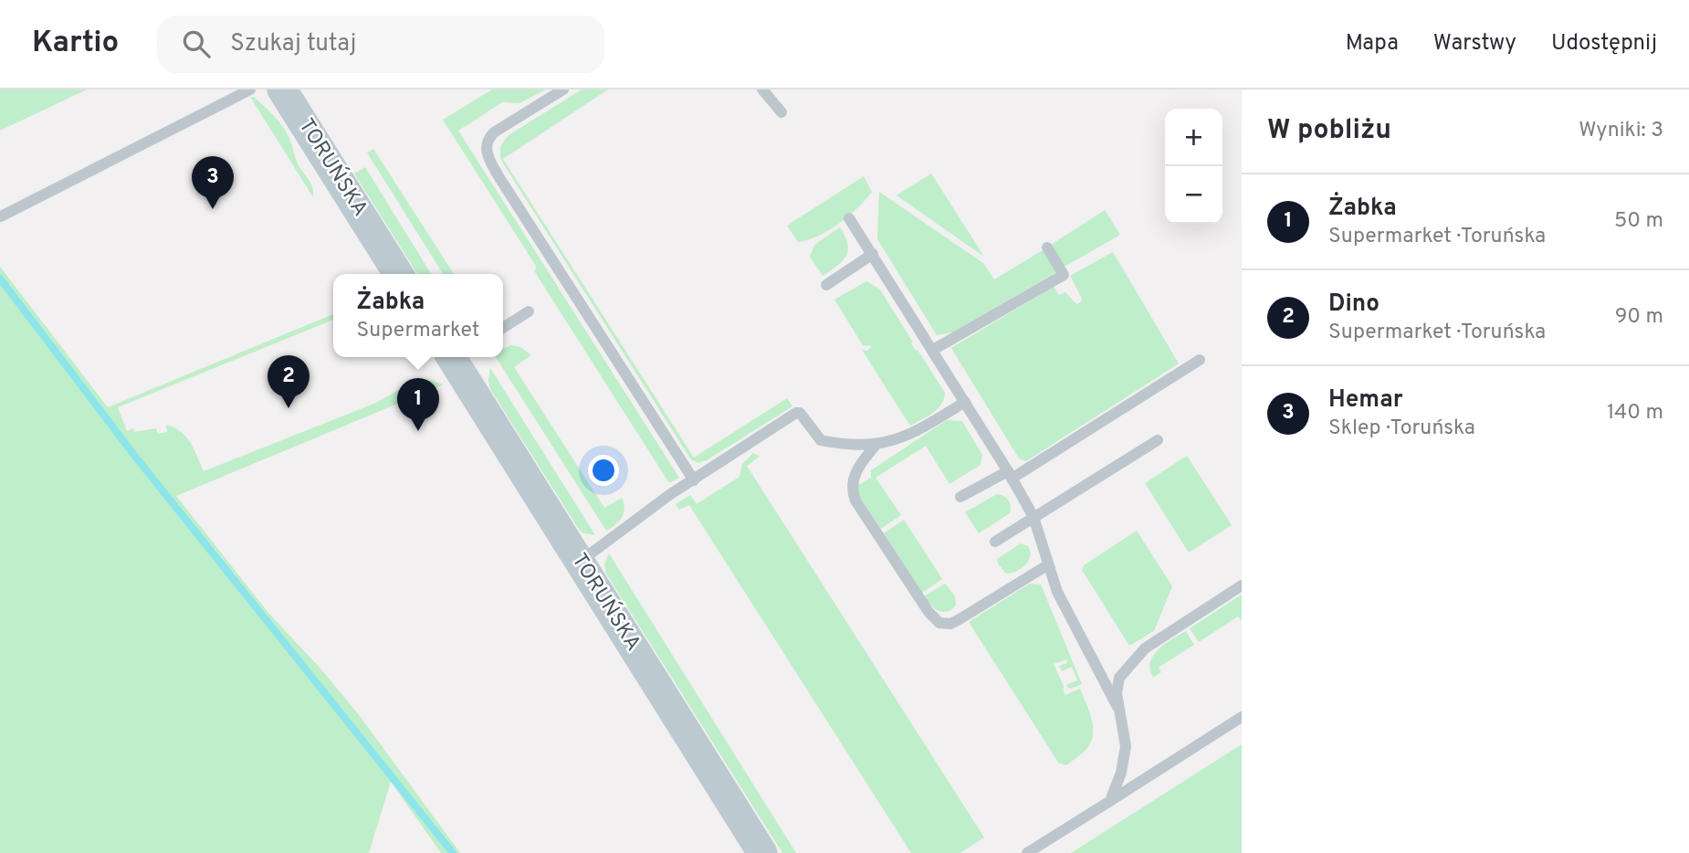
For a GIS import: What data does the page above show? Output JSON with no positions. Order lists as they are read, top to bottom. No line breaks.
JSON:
{"streets":{"street":["TORUŃSKA"]},"page":{"header":"Kartio","search":"Szukaj tutaj","nav":["Mapa","Warstwy","Udostępnij"],"heading":["W pobliżu","Wyniki: 3"],"map_buttons":["+","−"],"pins":["3","2","1"],"list":[{"mark":"1","name":"Żabka","note":"Supermarket · Toruńska","value":"50 m"},{"mark":"2","name":"Dino","note":"Supermarket · Toruńska","value":"90 m"},{"mark":"3","name":"Hemar","note":"Sklep · Toruńska","value":"140 m"}],"popup":["Żabka","Supermarket"]}}
